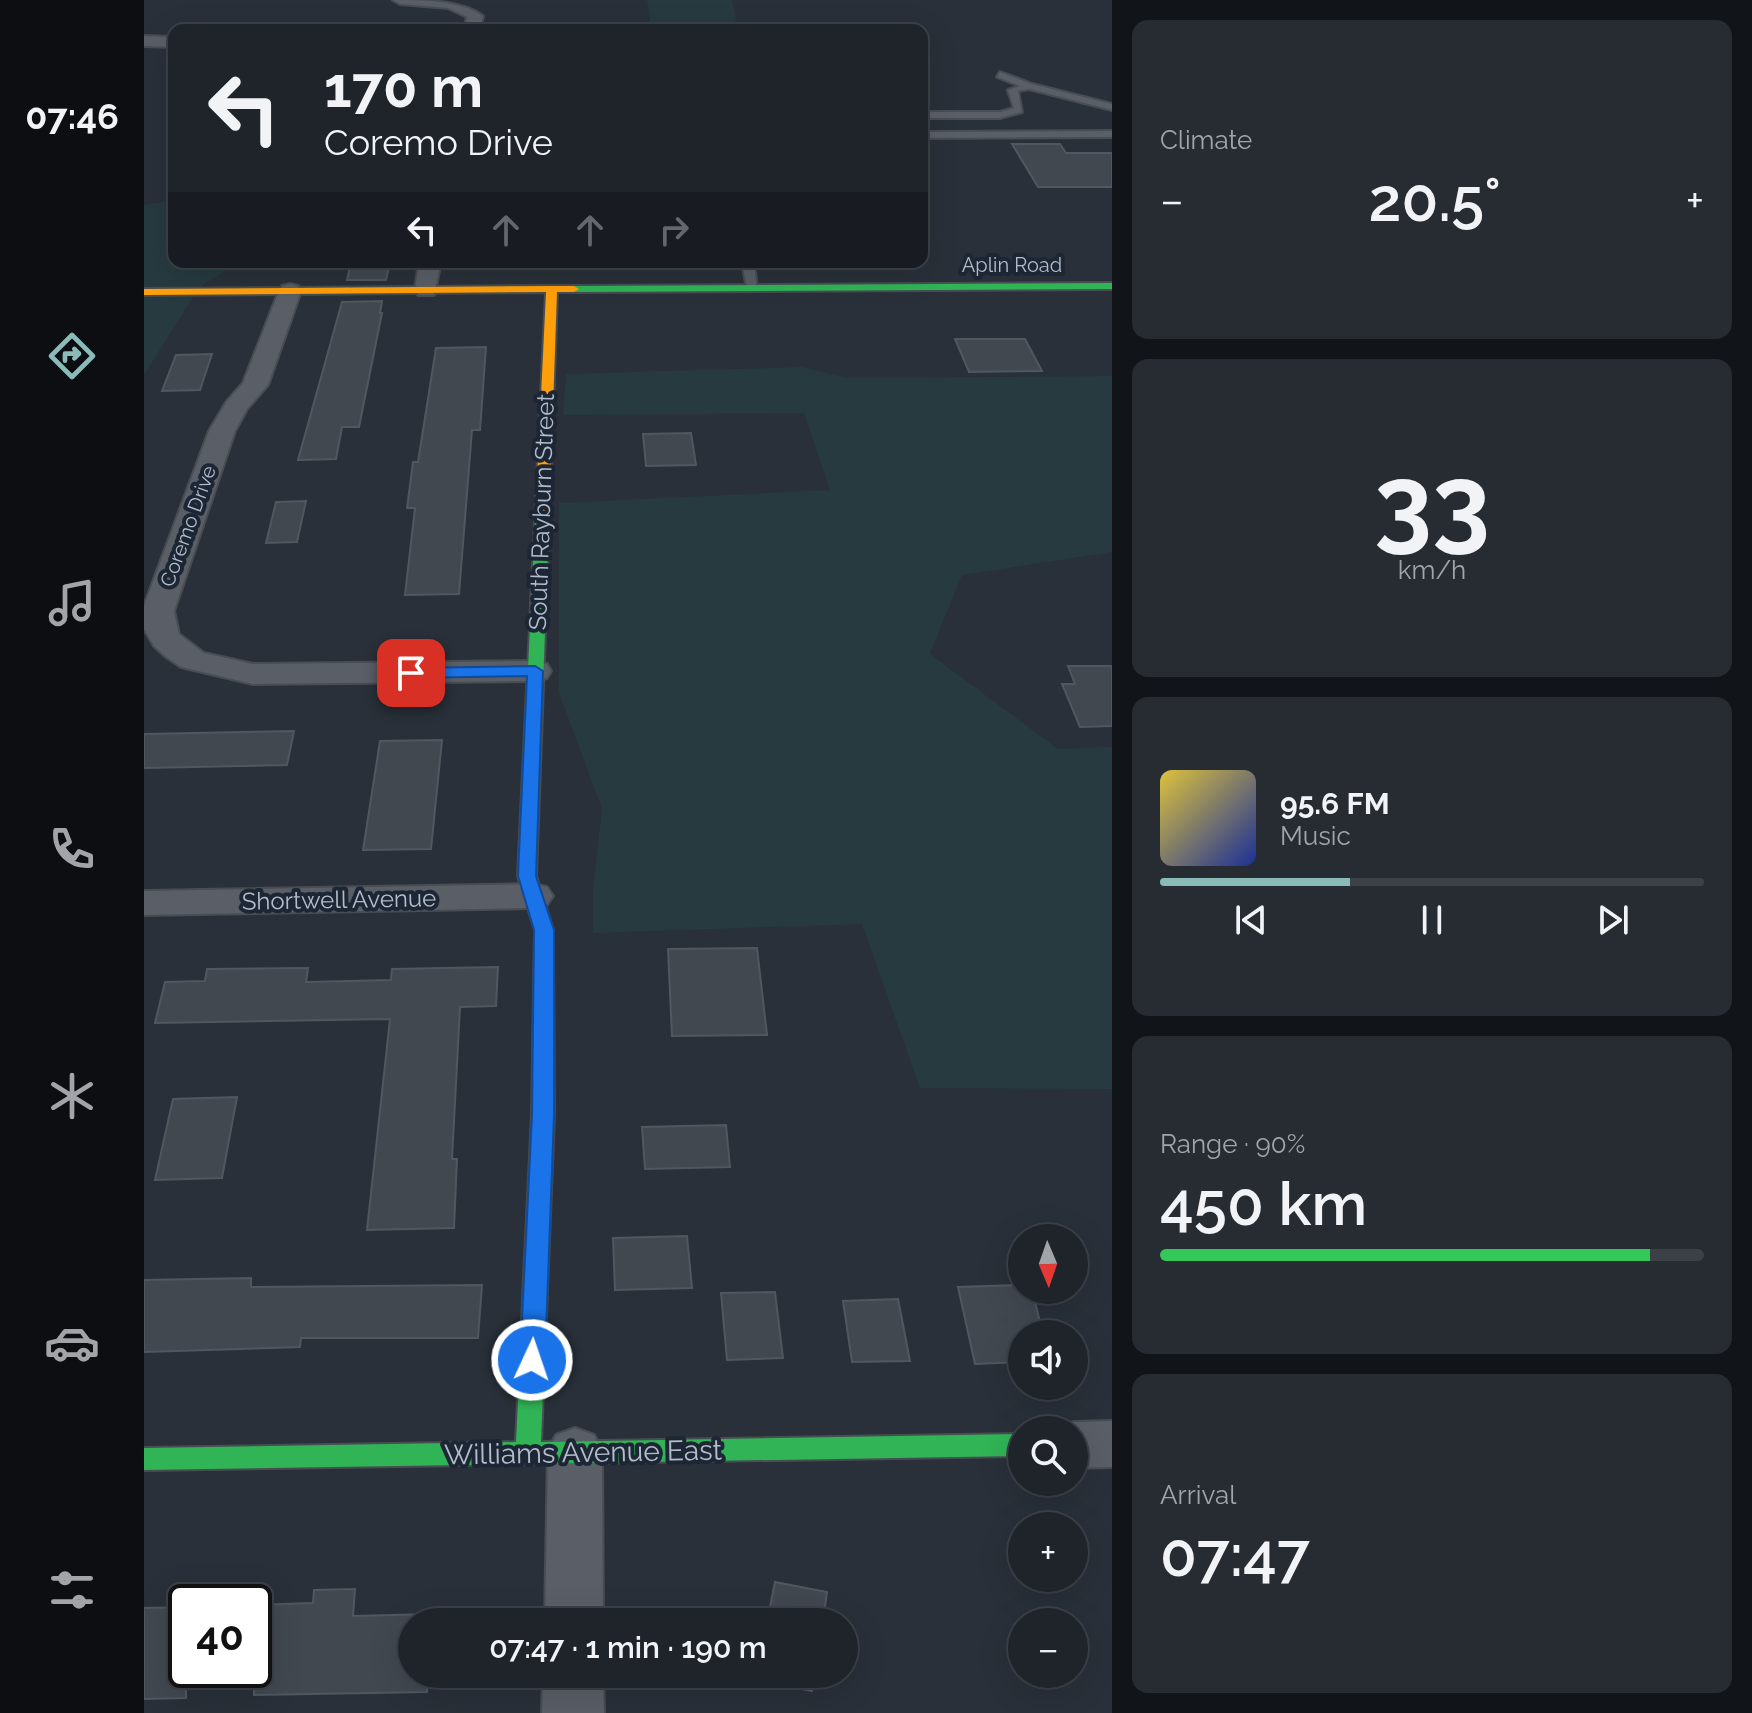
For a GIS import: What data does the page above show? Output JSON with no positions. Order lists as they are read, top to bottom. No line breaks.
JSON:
{"streets":{"street":["Aplin Road","South Rayburn Street","Coremo Drive","Shortwell Avenue","Williams Avenue East"]},"crossings":[["Aplin Road","South Rayburn Street"],["Aplin Road","Coremo Drive"],["South Rayburn Street","Coremo Drive"],["South Rayburn Street","Shortwell Avenue"],["South Rayburn Street","Williams Avenue East"]],"north":"bottom","page":{"tabs":"07:46","tile":["Climate",["33","km/h"],["Range · 90%","450 km"],["Arrival","07:47"]],"turn":["170 m","Coremo Drive"],"heat":["−","20.5°","+"],"song":["95.6 FM","Music"],"map_buttons":["+","−"],"limit":"40","trip":"07:47 · 1 min · 190 m"}}
